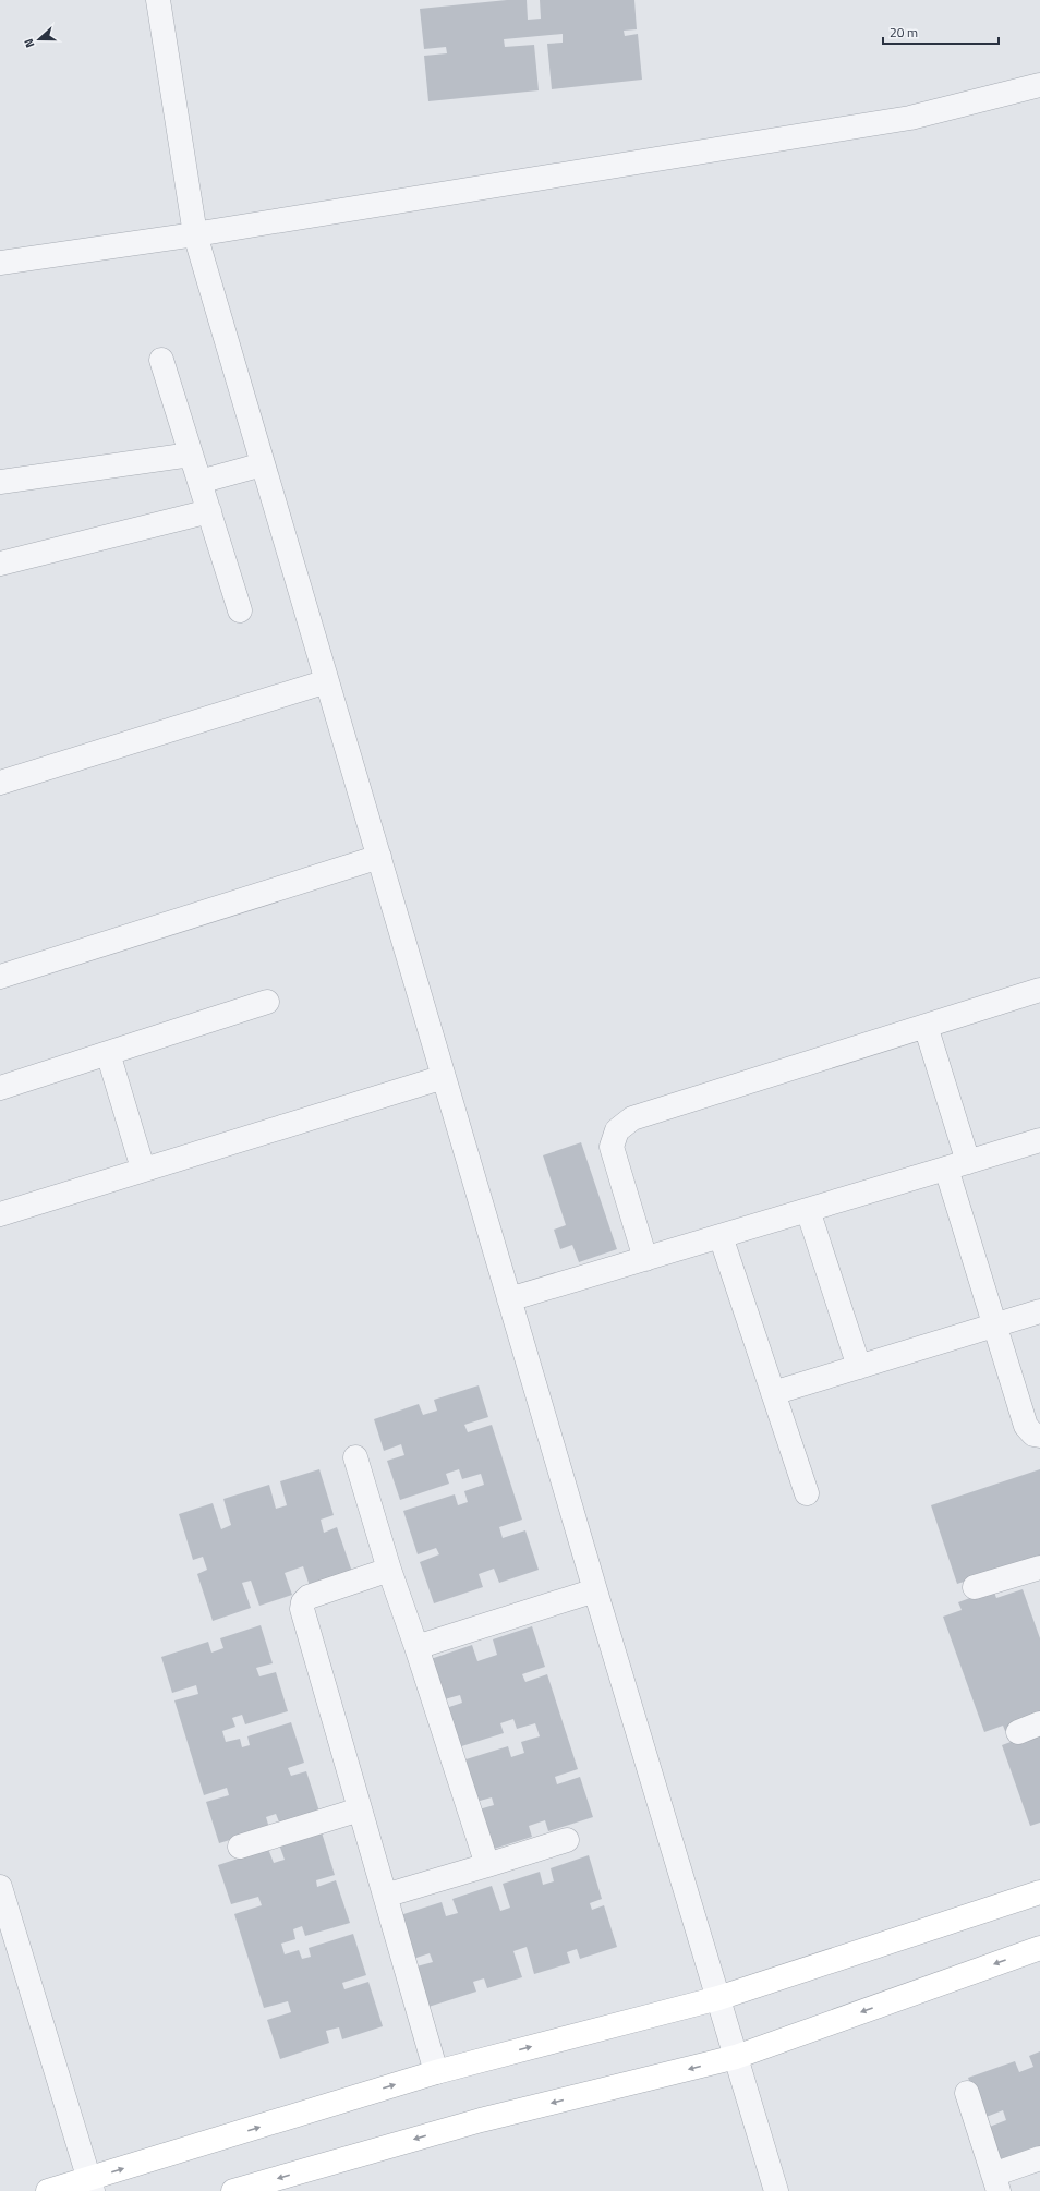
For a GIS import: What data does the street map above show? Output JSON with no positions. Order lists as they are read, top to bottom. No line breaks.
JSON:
{"scale_bar":"20 m","north":"left"}
